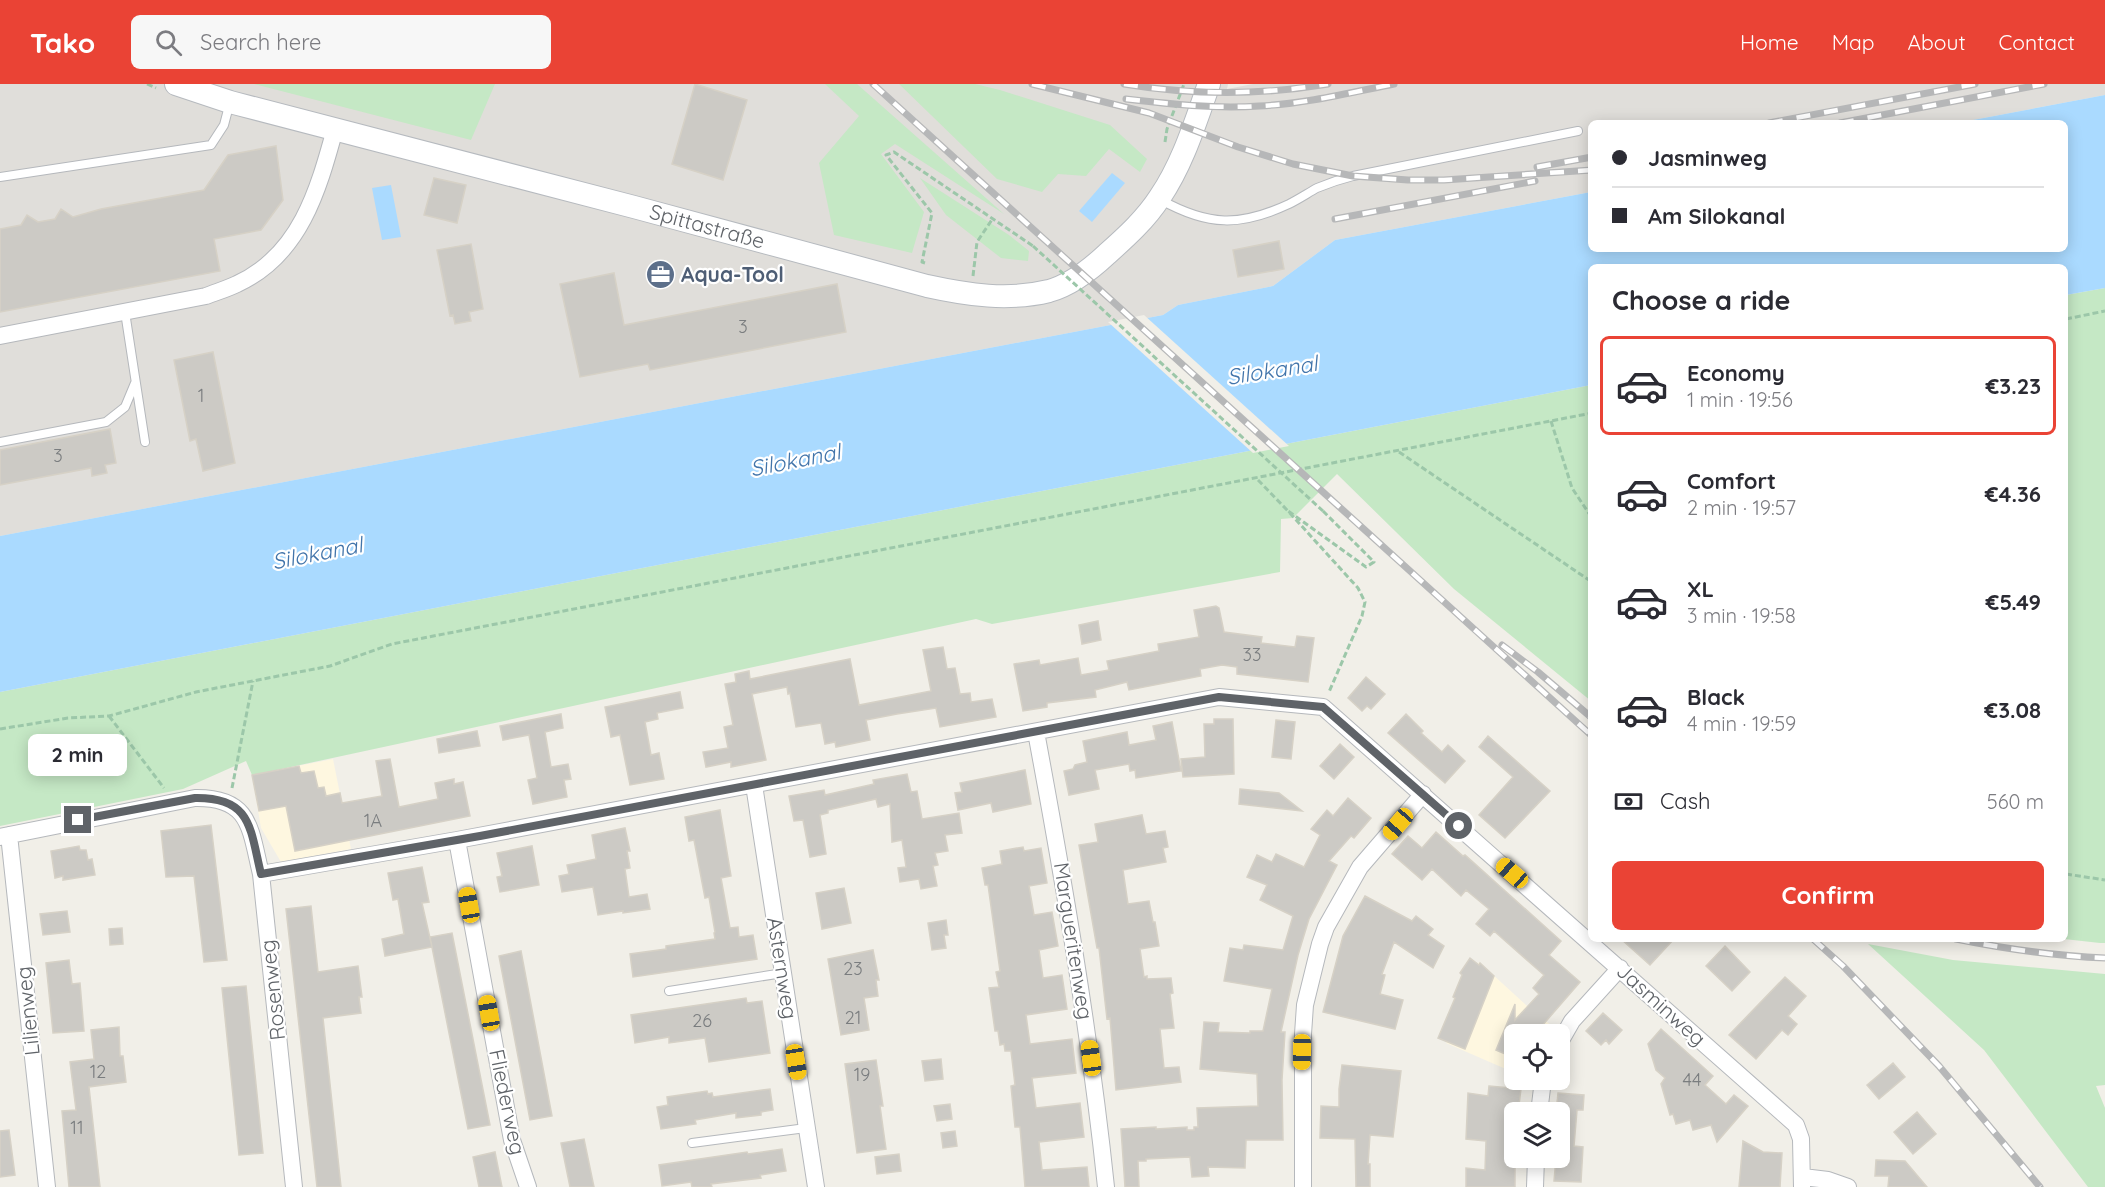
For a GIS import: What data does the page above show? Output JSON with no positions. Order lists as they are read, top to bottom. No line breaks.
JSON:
{"streets":{"street":["Spittastraße","Margueritenweg","Asternweg","Rosenweg","Jasminweg","Lilienweg","Fliederweg"]},"water":["Silokanal"],"places":{"office":["Aqua-Tool"]},"house_numbers":["3","1","3","33","1A","23","21","26","12","19","44","11"],"page":{"header":"Tako","search":"Search here","nav":["Home","Map","About","Contact"],"banner":["Jasminweg","Am Silokanal"],"heading":"Choose a ride","list":[{"name":"Economy","note":"1 min · 19:56","value":"€3.23"},{"name":"Comfort","note":"2 min · 19:57","value":"€4.36"},{"name":"XL","note":"3 min · 19:58","value":"€5.49"},{"name":"Black","note":"4 min · 19:59","value":"€3.08"}],"bubble":"2 min","pay":["Cash","560 m"],"buttons":"Confirm"}}
